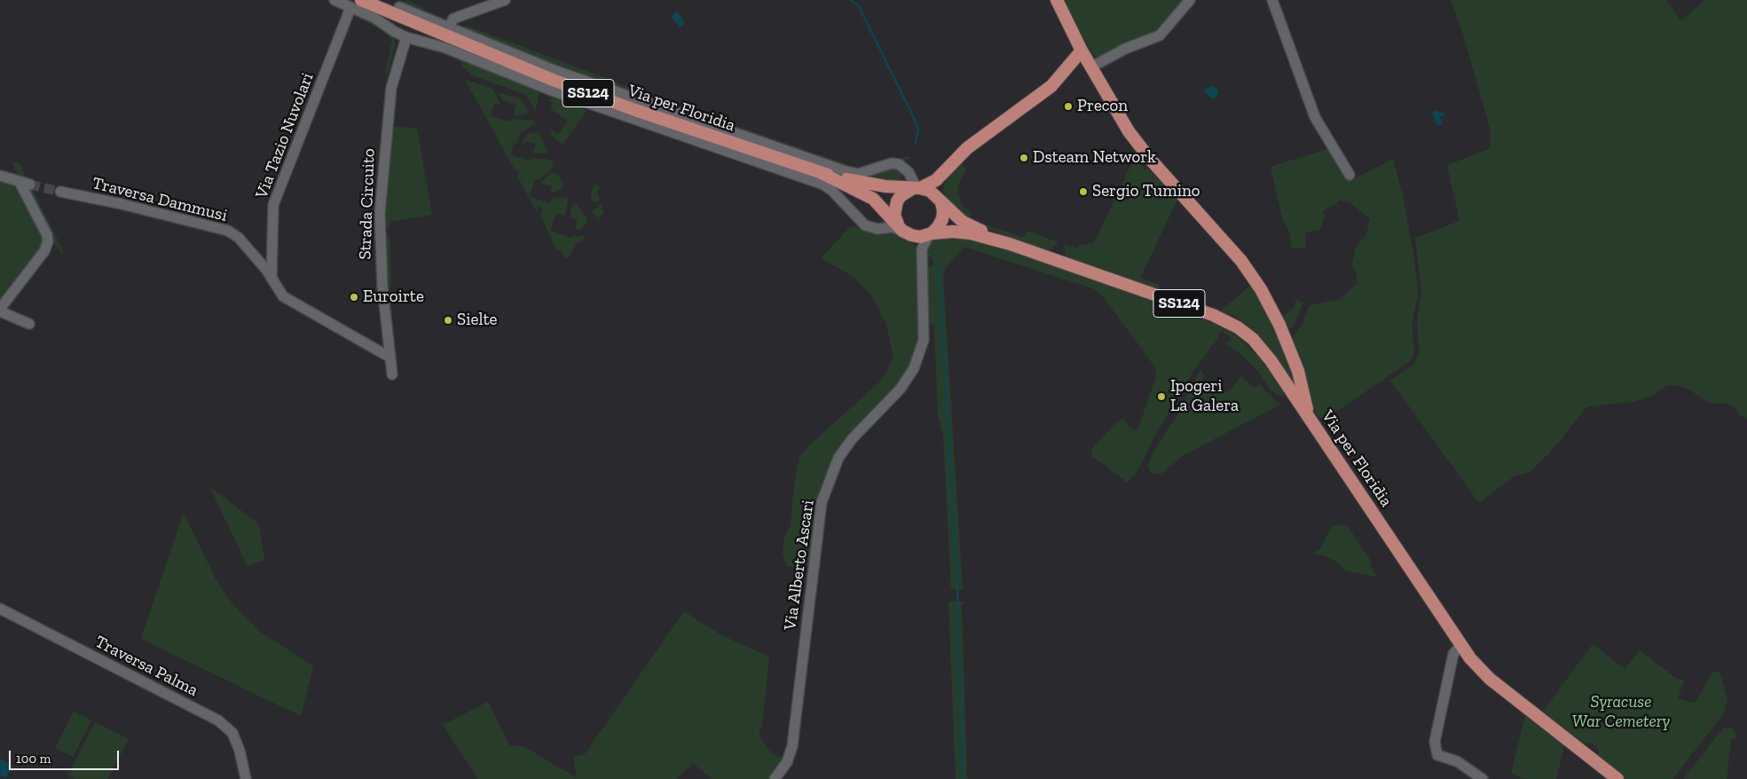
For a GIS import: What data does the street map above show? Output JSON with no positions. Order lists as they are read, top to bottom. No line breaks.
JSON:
{"streets":{"main road":["SS124","Via per Floridia"],"street":["Via Tazio Nuvolari","Traversa Dammusi","Strada Circuito","Via Alberto Ascari","Traversa Palma"]},"crossings":[["Via Tazio Nuvolari","Traversa Dammusi"],["Traversa Dammusi","Strada Circuito"]],"parks":["Syracuse War Cemetery"],"places":["Precon","Dsteam Network","Sergio Tumino","Euroirte","Sielte","Ipogeri La Galera"],"scale_bar":"100 m"}
